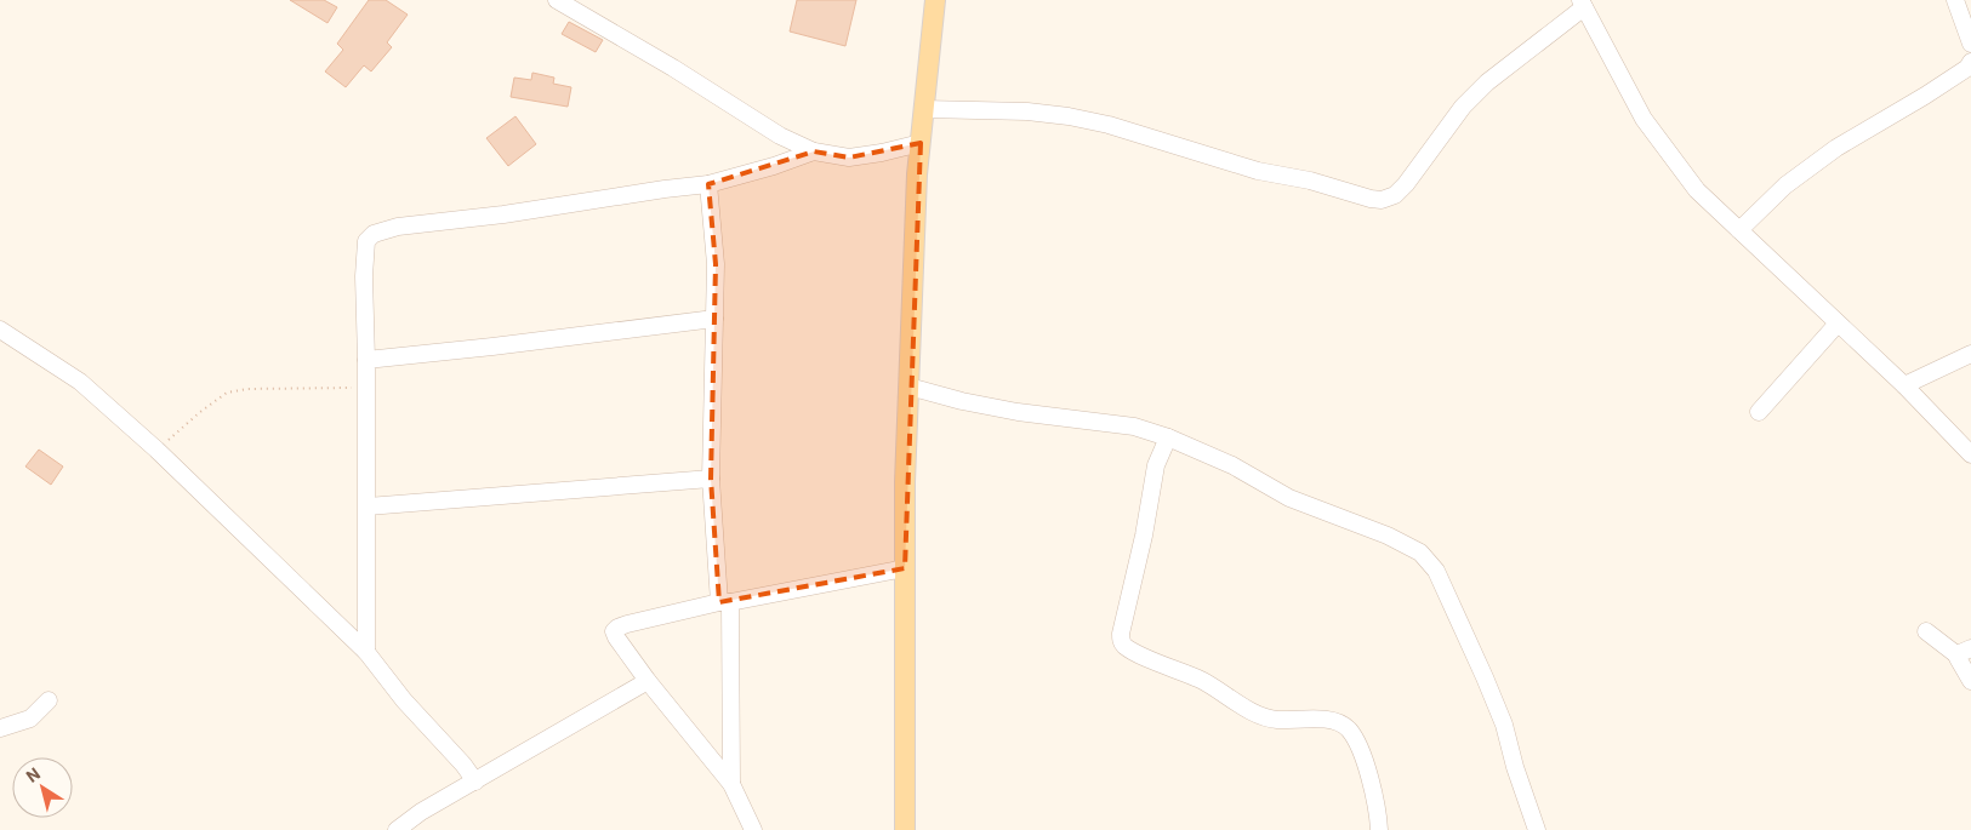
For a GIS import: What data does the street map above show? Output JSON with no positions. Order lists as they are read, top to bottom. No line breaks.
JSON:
{"north":"top left"}
